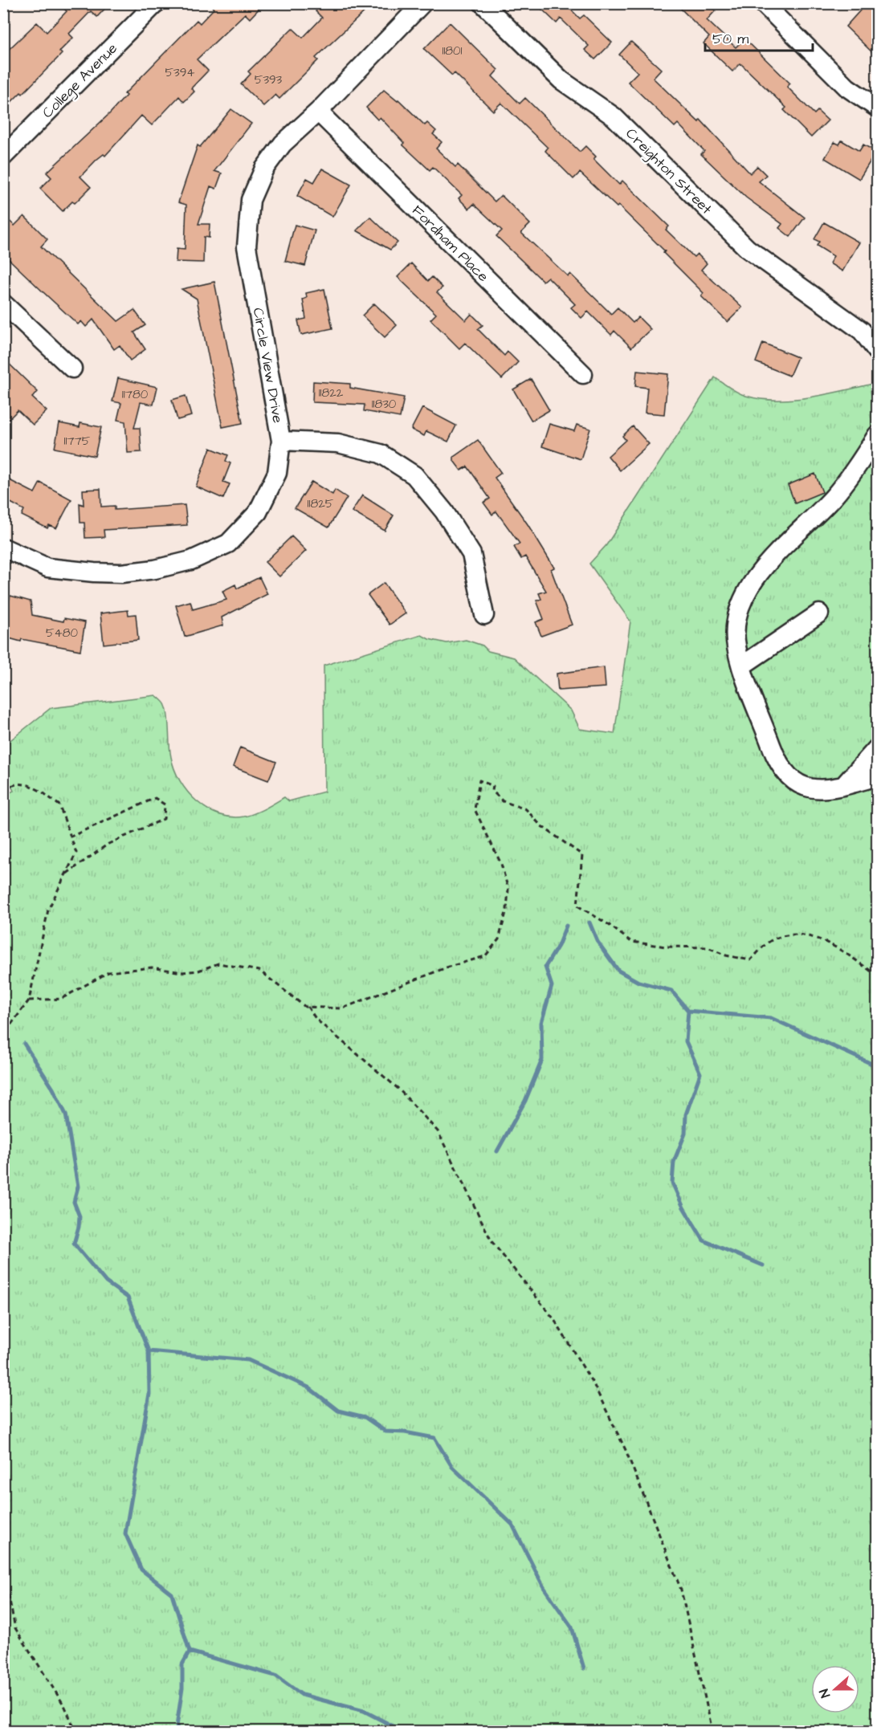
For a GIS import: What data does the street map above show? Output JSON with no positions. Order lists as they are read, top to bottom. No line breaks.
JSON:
{"streets":{"street":["College Avenue","Creighton Street","Fordham Place","Circle View Drive"]},"crossings":[["Fordham Place","Circle View Drive"]],"house_numbers":["11801","5394","5393","11822","11780","11830","11775","11825","5480"],"scale_bar":"50 m","north":"left"}
